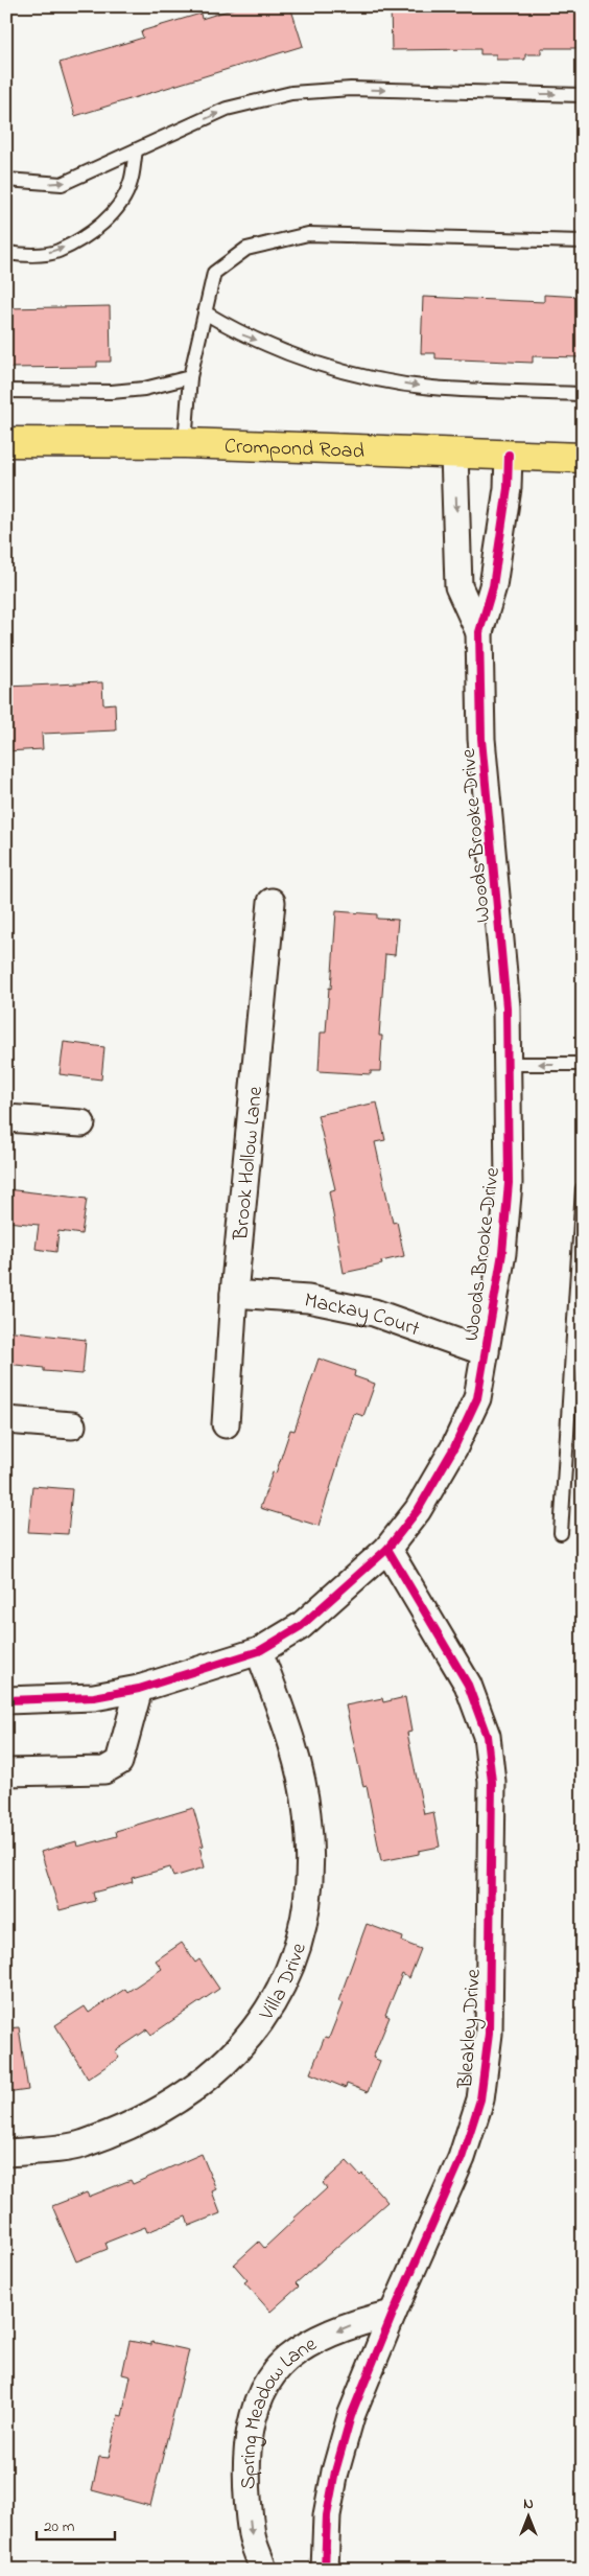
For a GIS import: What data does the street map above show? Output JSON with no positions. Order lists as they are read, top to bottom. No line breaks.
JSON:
{"streets":{"main road":["Crompond Road"],"street":["Woods Brooke Drive","Brook Hollow Lane","Mackay Court","Villa Drive","Bleakley Drive","Spring Meadow Lane"]},"crossings":[["Crompond Road","Woods Brooke Drive"],["Woods Brooke Drive","Mackay Court"],["Woods Brooke Drive","Villa Drive"],["Woods Brooke Drive","Bleakley Drive"],["Brook Hollow Lane","Mackay Court"],["Bleakley Drive","Spring Meadow Lane"]],"one_way":["Spring Meadow Lane"],"scale_bar":"20 m","north":"top"}
